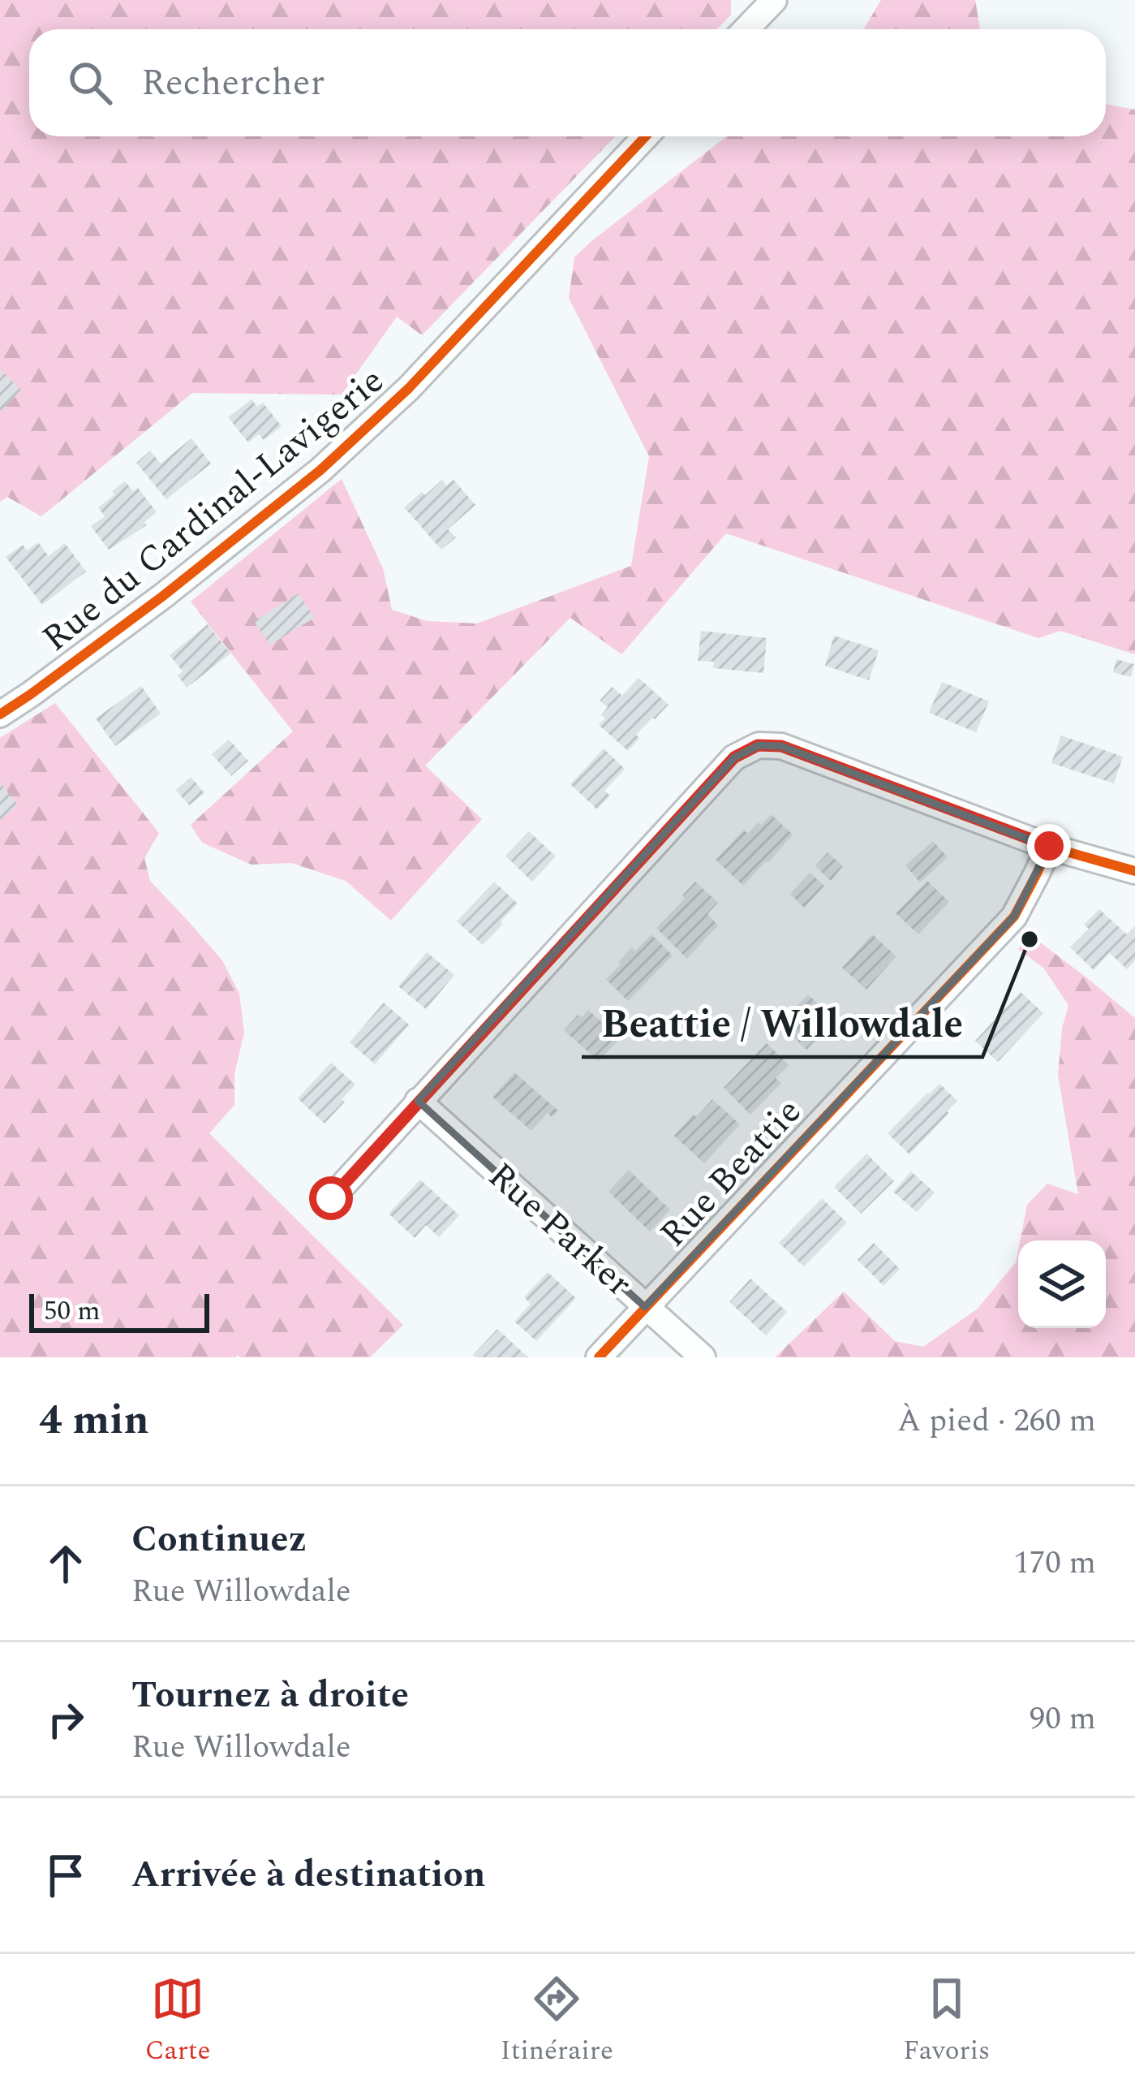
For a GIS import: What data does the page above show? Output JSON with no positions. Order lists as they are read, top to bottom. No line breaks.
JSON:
{"streets":{"street":["Rue du Cardinal-Lavigerie","Rue Beattie","Rue Parker"]},"crossings":[["Rue Beattie","Rue Parker"]],"places":["Beattie / Willowdale"],"scale_bar":"50 m","page":{"search":"Rechercher","scale":"50 m","heading":["4 min","À pied · 260 m"],"list":[["Continuez","Rue Willowdale","170 m"],["Tournez à droite","Rue Willowdale","90 m"],"Arrivée à destination"],"nav":["Carte","Itinéraire","Favoris"]}}
